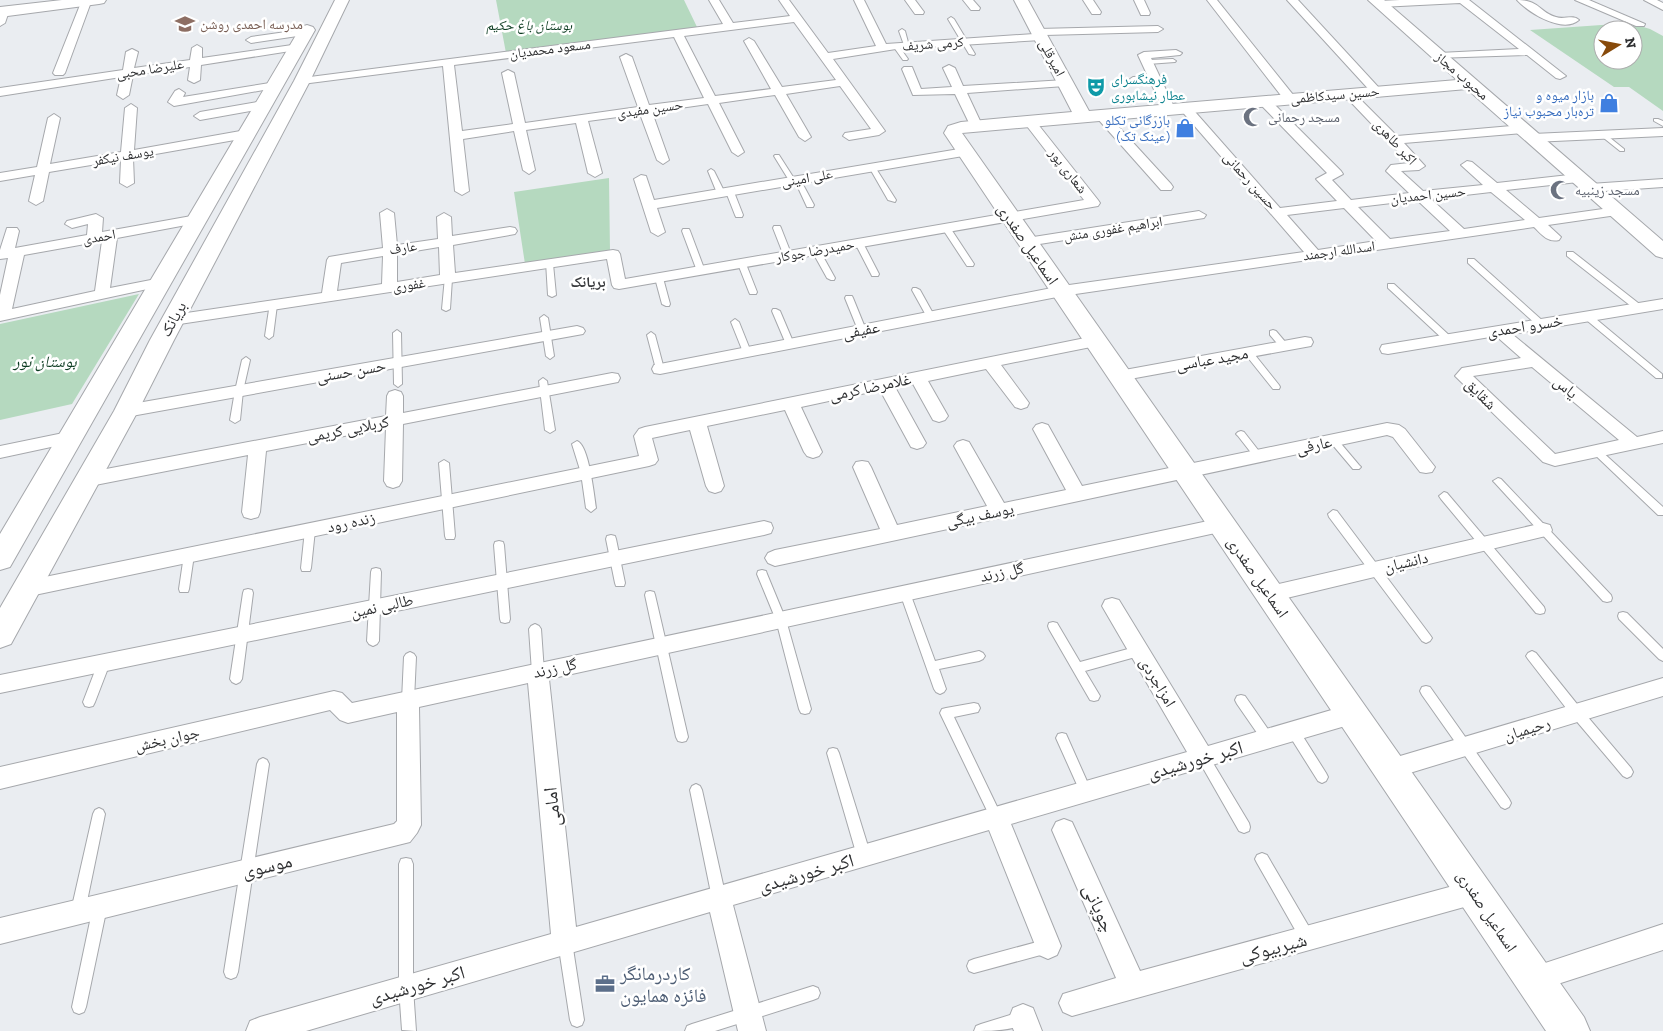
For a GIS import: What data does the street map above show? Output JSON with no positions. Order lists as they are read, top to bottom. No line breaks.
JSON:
{"streets":{"main road":["امیرقلی","محبوب مجاز","حسین سیدکاظمی","اسماعیل صفدری","بریانک"],"street":["کرمی شریف","مسعود محمدیان","علیرضا محبی","حسین مفیدی","اکبر طاهری","یوسف نیکفر","شعاری پور","علی امینی","حسین رحمانی","حسین احمدیان","ابراهیم غفوری منش","احمدی","عارف","حمیدرضا جوکار","اسدالله ارجمند","غفوری","خسرو احمدی","عفیفی","مجید عباسی","حسن حسنی","غلامرضا کرمی","یاس","شقایق","کربلایی کریمی","عارفی","یوسف بیگی","زنده رود","دانشیان","گل زرند","طالبی نمین","امزاجردی","رحیمیان","جوان بخش","اکبر خورشیدی","امامی","موسوی","چوپانی","شیربیوکی"]},"crossings":[["کرمی شریف","امیرقلی"],["مسعود محمدیان","بریانک"],["امیرقلی","حسین سیدکاظمی"],["علیرضا محبی","بریانک"],["محبوب مجاز","حسین سیدکاظمی"],["محبوب مجاز","حسین احمدیان"],["محبوب مجاز","اسدالله ارجمند"],["حسین سیدکاظمی","اکبر طاهری"],["حسین سیدکاظمی","شعاری پور"],["حسین سیدکاظمی","علی امینی"],["حسین سیدکاظمی","حسین رحمانی"],["حسین سیدکاظمی","اسماعیل صفدری"],["اکبر طاهری","حسین احمدیان"],["یوسف نیکفر","بریانک"],["شعاری پور","اسماعیل صفدری"],["شعاری پور","حمیدرضا جوکار"],["علی امینی","اسماعیل صفدری"],["حسین رحمانی","حسین احمدیان"],["حسین رحمانی","اسدالله ارجمند"],["ابراهیم غفوری منش","اسماعیل صفدری"],["احمدی","بریانک"],["اسماعیل صفدری","حمیدرضا جوکار"],["اسماعیل صفدری","اسدالله ارجمند"],["اسماعیل صفدری","عفیفی"],["اسماعیل صفدری","مجید عباسی"],["اسماعیل صفدری","غلامرضا کرمی"],["اسماعیل صفدری","عارفی"],["اسماعیل صفدری","یوسف بیگی"],["اسماعیل صفدری","دانشیان"],["اسماعیل صفدری","گل زرند"],["اسماعیل صفدری","رحیمیان"],["اسماعیل صفدری","اکبر خورشیدی"],["اسماعیل صفدری","شیربیوکی"],["عارف","غفوری"],["حمیدرضا جوکار","غفوری"],["اسدالله ارجمند","عفیفی"],["غفوری","بریانک"],["بریانک","حسن حسنی"],["بریانک","کربلایی کریمی"],["بریانک","زنده رود"],["خسرو احمدی","یاس"],["غلامرضا کرمی","زنده رود"],["یاس","شقایق"],["عارفی","یوسف بیگی"],["گل زرند","جوان بخش"],["گل زرند","امامی"],["گل زرند","موسوی"],["امزاجردی","اکبر خورشیدی"],["اکبر خورشیدی","امامی"],["چوپانی","شیربیوکی"]],"districts":["بریانک"],"parks":["بوستان باغ حکیم","بوستان نور"],"places":{"school or university":["مدرسه احمدی روشن"],"theatre":["فرهنگسرای عطار نیشابوری"],"shop":["بازار میوه و تره‌بار محبوب نیاز","بازرگانی تکلو (عینک تک)"],"mosque":["مسجد رحمانی","مسجد زینبیه"],"office":["کاردرمانگر فائزه همایون"]},"north":"right"}
